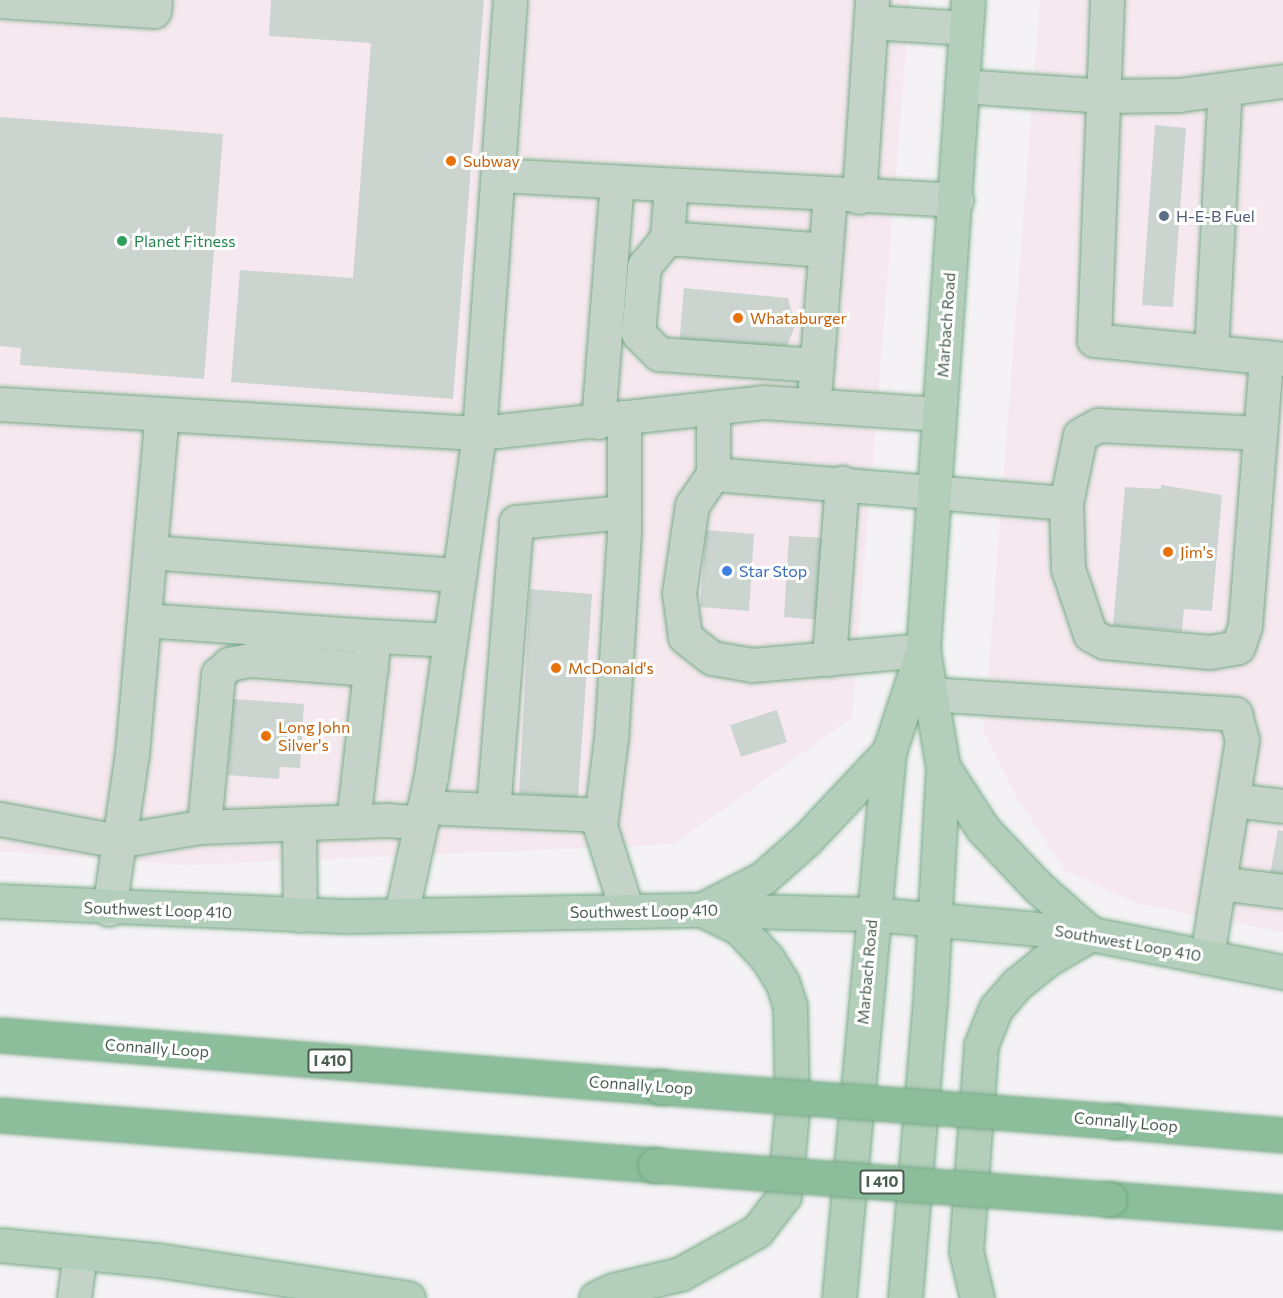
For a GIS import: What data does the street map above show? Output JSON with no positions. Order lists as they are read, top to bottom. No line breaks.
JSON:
{"streets":{"highway":["Connally Loop","I 410"],"main road":["Marbach Road","Southwest Loop 410"]},"crossings":[["Marbach Road","Southwest Loop 410"]],"places":["Subway","H-E-B Fuel","Planet Fitness","Whataburger","Jim's","Star Stop","McDonald's","Long John Silver's"]}
